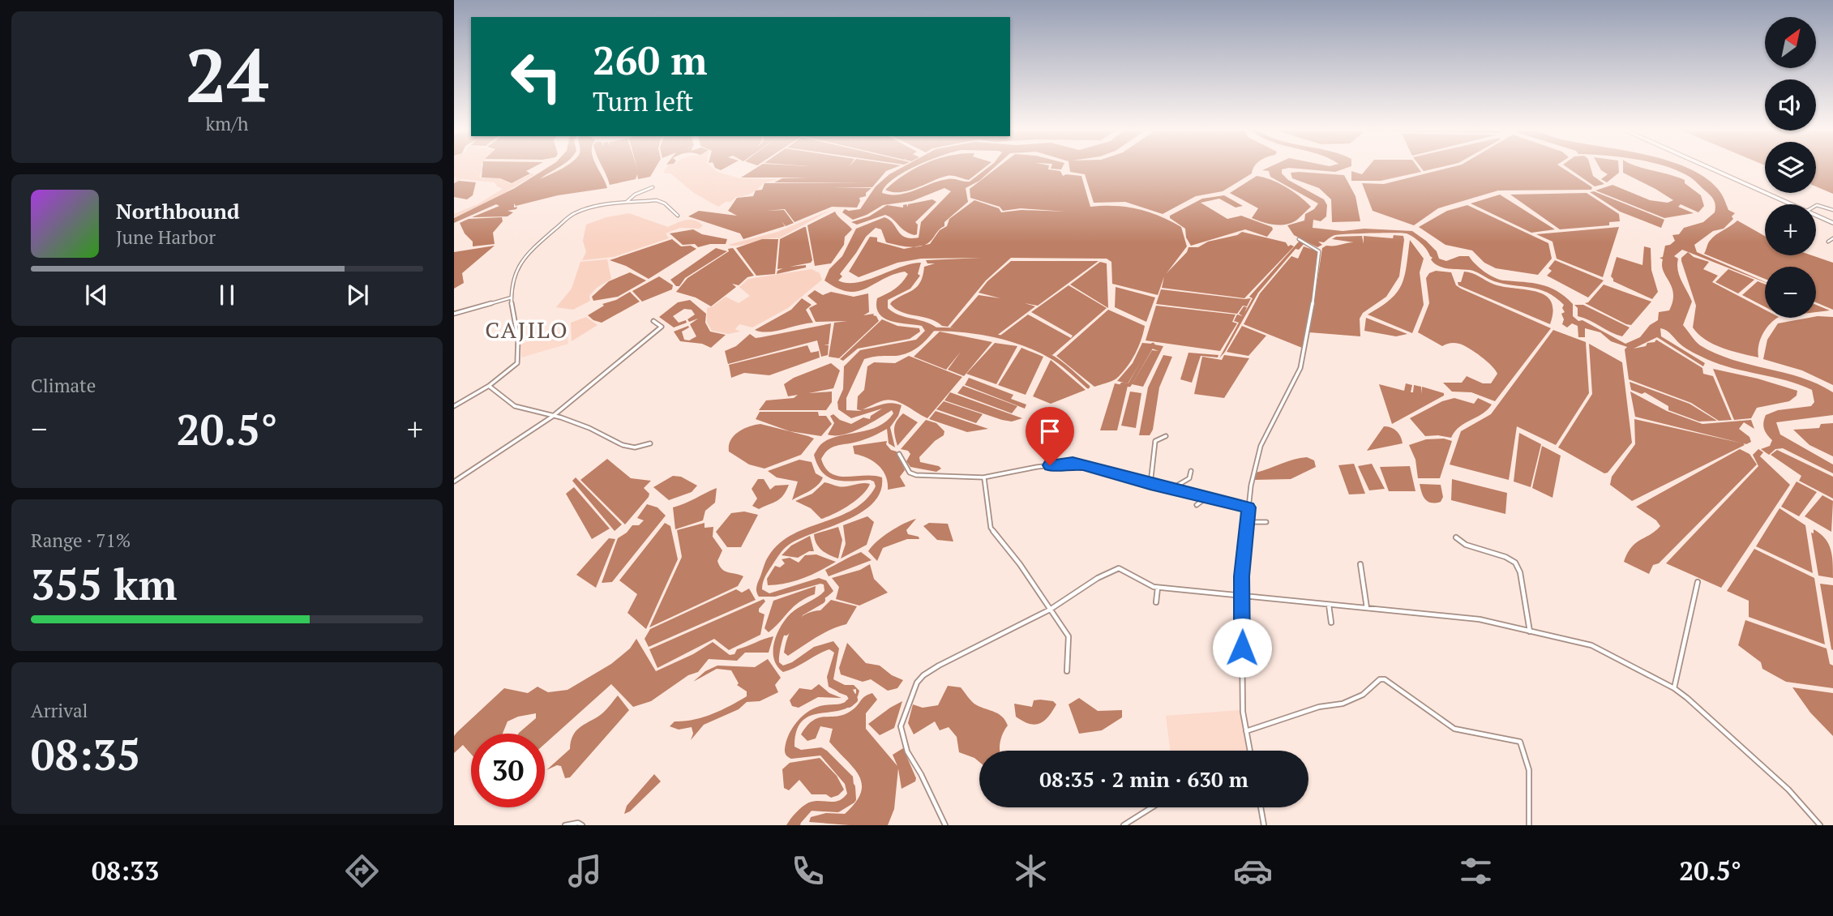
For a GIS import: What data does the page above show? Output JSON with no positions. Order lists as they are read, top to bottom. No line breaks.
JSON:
{"districts":["CAJILO"],"north":"top right","page":{"tile":[["24","km/h"],"Climate",["Range · 71%","355 km"],["Arrival","08:35"]],"map_buttons":["+","−"],"turn":["260 m","Turn left"],"song":["Northbound","June Harbor"],"heat":["−","20.5°","+"],"limit":"30","trip":"08:35 · 2 min · 630 m","tabs":["08:33","20.5°"]}}
